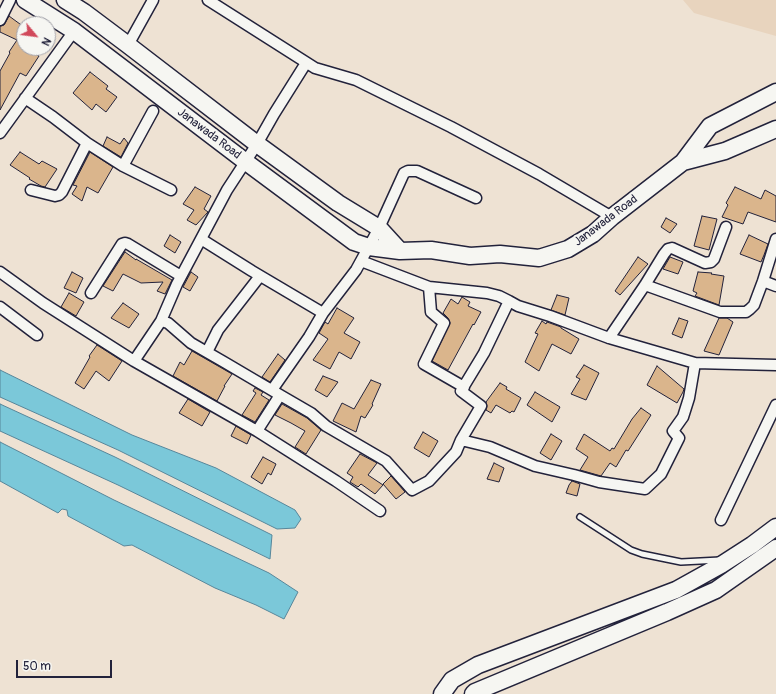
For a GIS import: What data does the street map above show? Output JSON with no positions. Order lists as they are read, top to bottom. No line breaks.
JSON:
{"streets":{"main road":["Janawada Road"]},"scale_bar":"50 m","north":"bottom right"}
